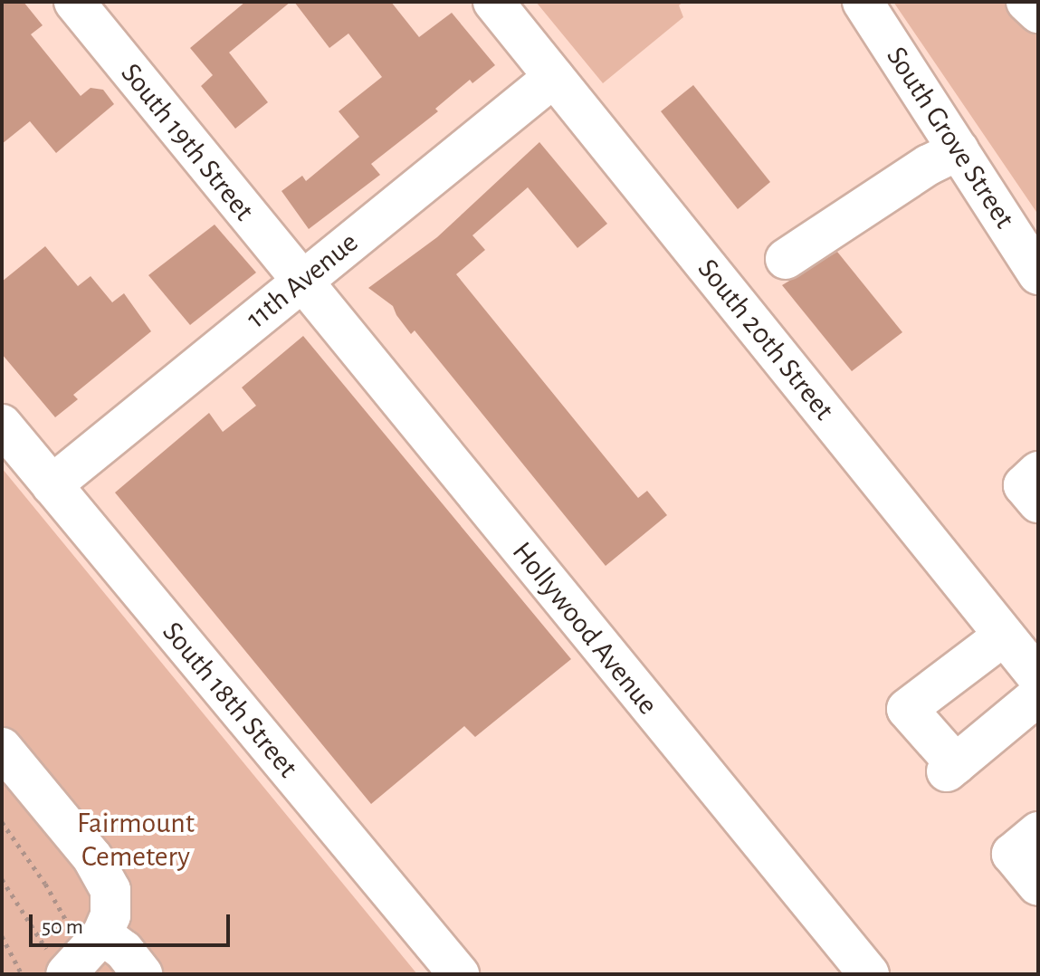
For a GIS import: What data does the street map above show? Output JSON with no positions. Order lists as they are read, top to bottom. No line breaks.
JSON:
{"streets":{"street":["South Grove Street","South 19th Street","11th Avenue","South 20th Street","Hollywood Avenue","South 18th Street"]},"crossings":[["South 19th Street","11th Avenue"],["South 19th Street","Hollywood Avenue"],["11th Avenue","South 20th Street"],["11th Avenue","Hollywood Avenue"],["11th Avenue","South 18th Street"]],"parks":["Fairmount Cemetery"],"scale_bar":"50 m"}
